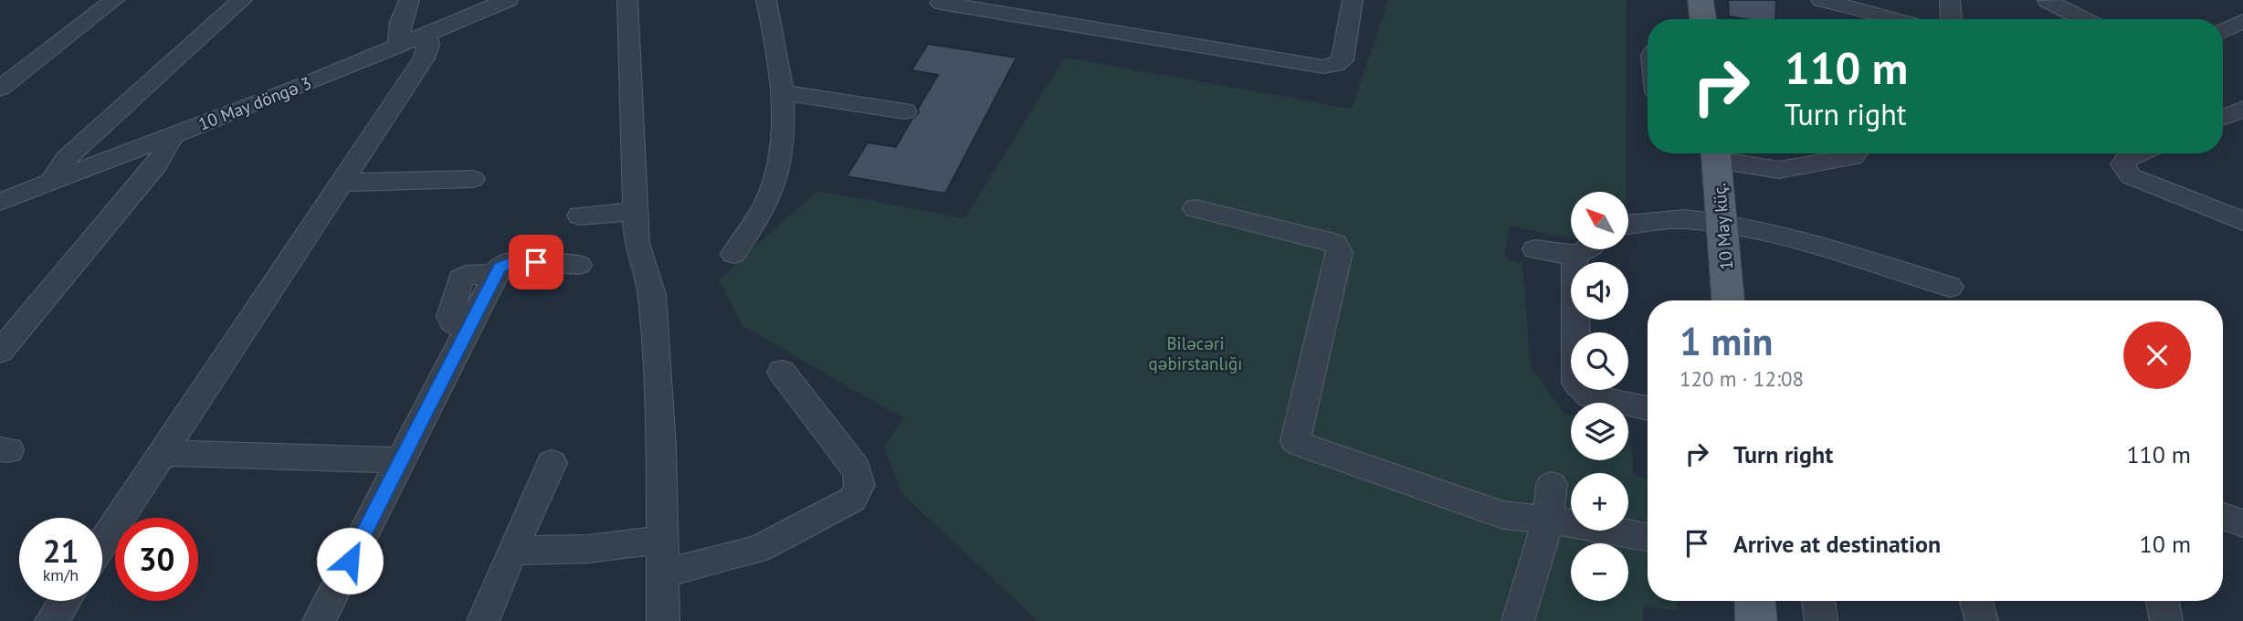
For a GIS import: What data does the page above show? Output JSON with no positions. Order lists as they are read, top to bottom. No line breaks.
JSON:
{"streets":{"main road":["10 May küç."],"street":["10 May döngə 3"]},"parks":["Biləcəri qəbirstanlığı"],"north":"top left","page":{"turn":["110 m","Turn right"],"map_buttons":["+","−"],"heading":["1 min","120 m · 12:08"],"list":[{"name":"Turn right","value":"110 m"},{"name":"Arrive at destination","value":"10 m"}],"speed":"21 km/h","limit":"30"}}
